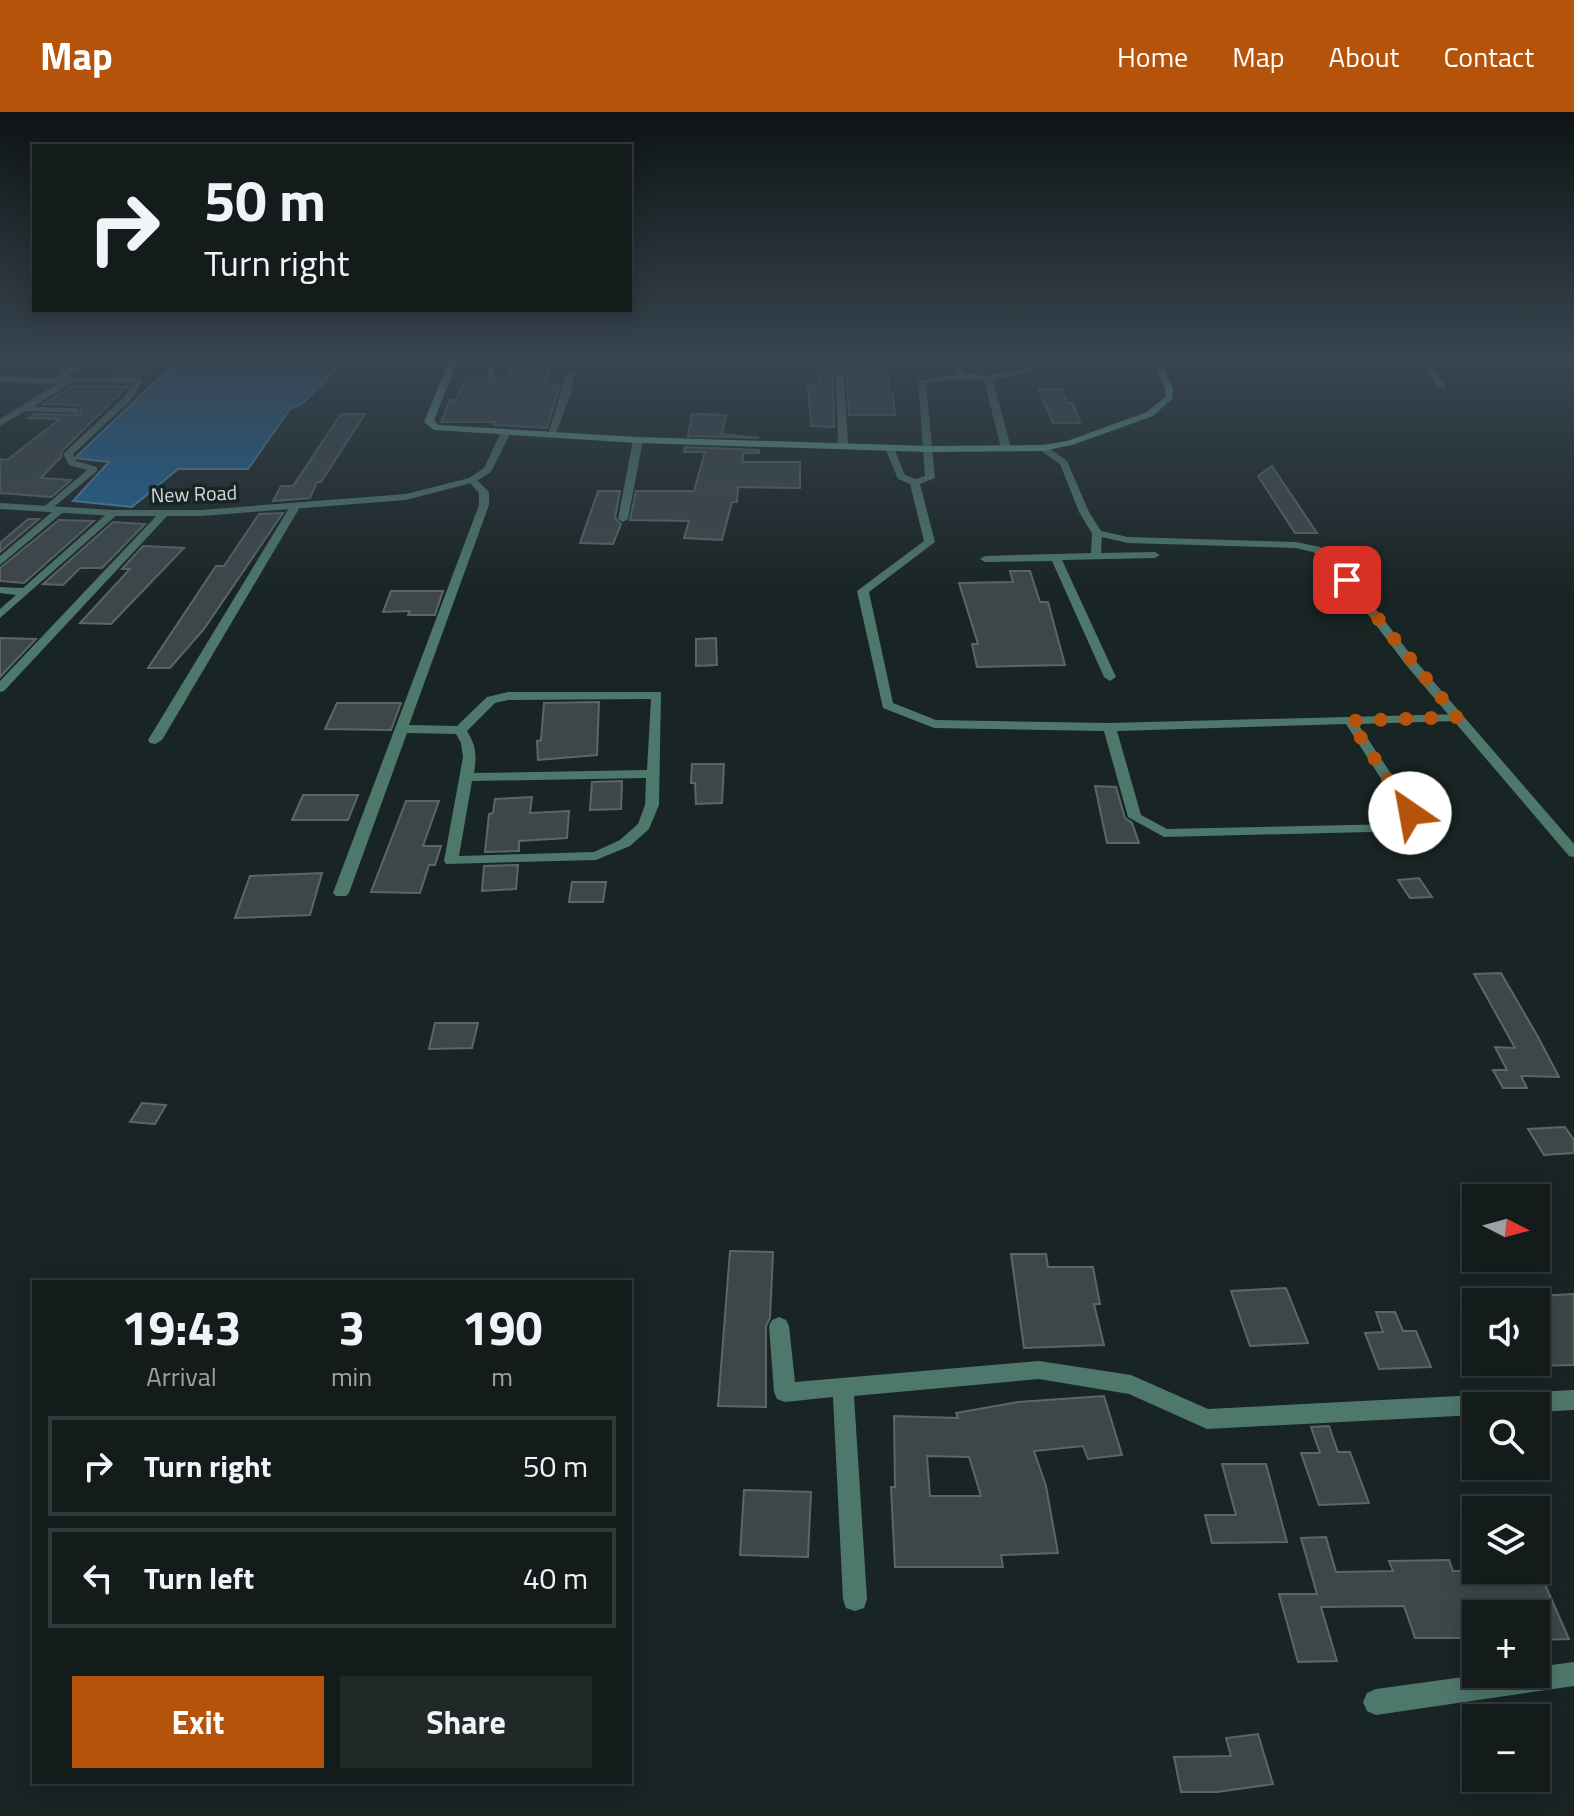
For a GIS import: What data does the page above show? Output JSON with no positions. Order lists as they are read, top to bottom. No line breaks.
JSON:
{"streets":{"street":["New Road"]},"north":"right","page":{"header":"Map","nav":["Home","Map","About","Contact"],"turn":["50 m","Turn right"],"map_buttons":["+","−"],"eta":["19:43","Arrival","3","min","190","m"],"list":[{"name":"Turn right","value":"50 m"},{"name":"Turn left","value":"40 m"}],"buttons":["Exit","Share"]}}
